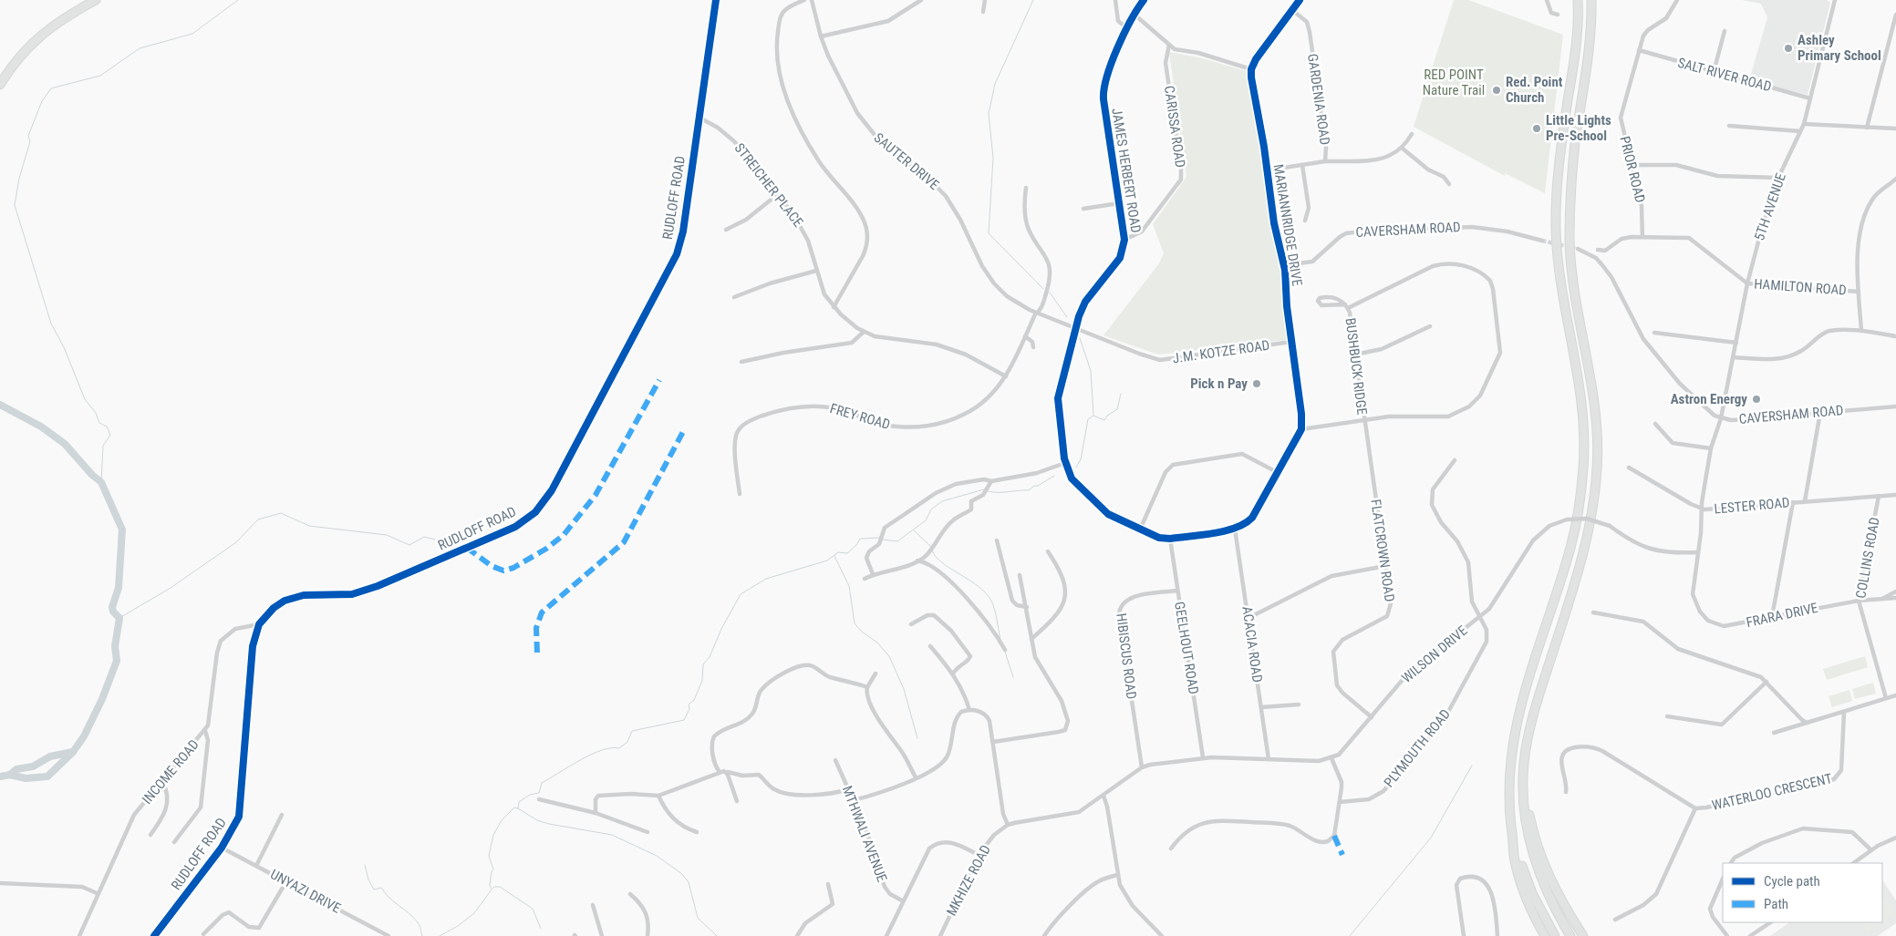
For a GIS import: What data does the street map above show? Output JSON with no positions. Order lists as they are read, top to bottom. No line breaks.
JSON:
{"streets":{"street":["SALT RIVER ROAD","GARDENIA ROAD","CARISSA ROAD","SAUTER DRIVE","PRIOR ROAD","JAMES HERBERT ROAD","STREICHER PLACE","RUDLOFF ROAD","5TH AVENUE","MARIANNRIDGE DRIVE","CAVERSHAM ROAD","HAMILTON ROAD","J.M. KOTZE ROAD","BUSHBUCK RIDGE","FREY ROAD","LESTER ROAD","FLATCROWN ROAD","COLLINS ROAD","FRARA DRIVE","ACACIA ROAD","GEELHOUT ROAD","WILSON DRIVE","HIBISCUS ROAD","PLYMOUTH ROAD","INCOME ROAD","WATERLOO CRESCENT","MTHWALI AVENUE","MKHIZE ROAD","UNYAZI DRIVE"]},"crossings":[["SALT RIVER ROAD","PRIOR ROAD"],["SALT RIVER ROAD","5TH AVENUE"],["GARDENIA ROAD","MARIANNRIDGE DRIVE"],["CARISSA ROAD","JAMES HERBERT ROAD"],["SAUTER DRIVE","JAMES HERBERT ROAD"],["SAUTER DRIVE","J.M. KOTZE ROAD"],["SAUTER DRIVE","FREY ROAD"],["PRIOR ROAD","HAMILTON ROAD"],["JAMES HERBERT ROAD","J.M. KOTZE ROAD"],["JAMES HERBERT ROAD","ACACIA ROAD"],["JAMES HERBERT ROAD","GEELHOUT ROAD"],["STREICHER PLACE","RUDLOFF ROAD"],["RUDLOFF ROAD","INCOME ROAD"],["RUDLOFF ROAD","UNYAZI DRIVE"],["5TH AVENUE","CAVERSHAM ROAD"],["5TH AVENUE","HAMILTON ROAD"],["5TH AVENUE","LESTER ROAD"],["MARIANNRIDGE DRIVE","CAVERSHAM ROAD"],["MARIANNRIDGE DRIVE","J.M. KOTZE ROAD"],["MARIANNRIDGE DRIVE","BUSHBUCK RIDGE"],["BUSHBUCK RIDGE","FLATCROWN ROAD"],["LESTER ROAD","COLLINS ROAD"],["LESTER ROAD","FRARA DRIVE"],["LESTER ROAD","WILSON DRIVE"],["FLATCROWN ROAD","WILSON DRIVE"],["COLLINS ROAD","FRARA DRIVE"],["GEELHOUT ROAD","HIBISCUS ROAD"],["WILSON DRIVE","PLYMOUTH ROAD"]],"parks":["RED POINT Nature Trail"],"places":["Ashley Primary School","Red. Point Church","Little Lights Pre-School","Pick n Pay","Astron Energy"],"legend":["Cycle path","Path"]}
